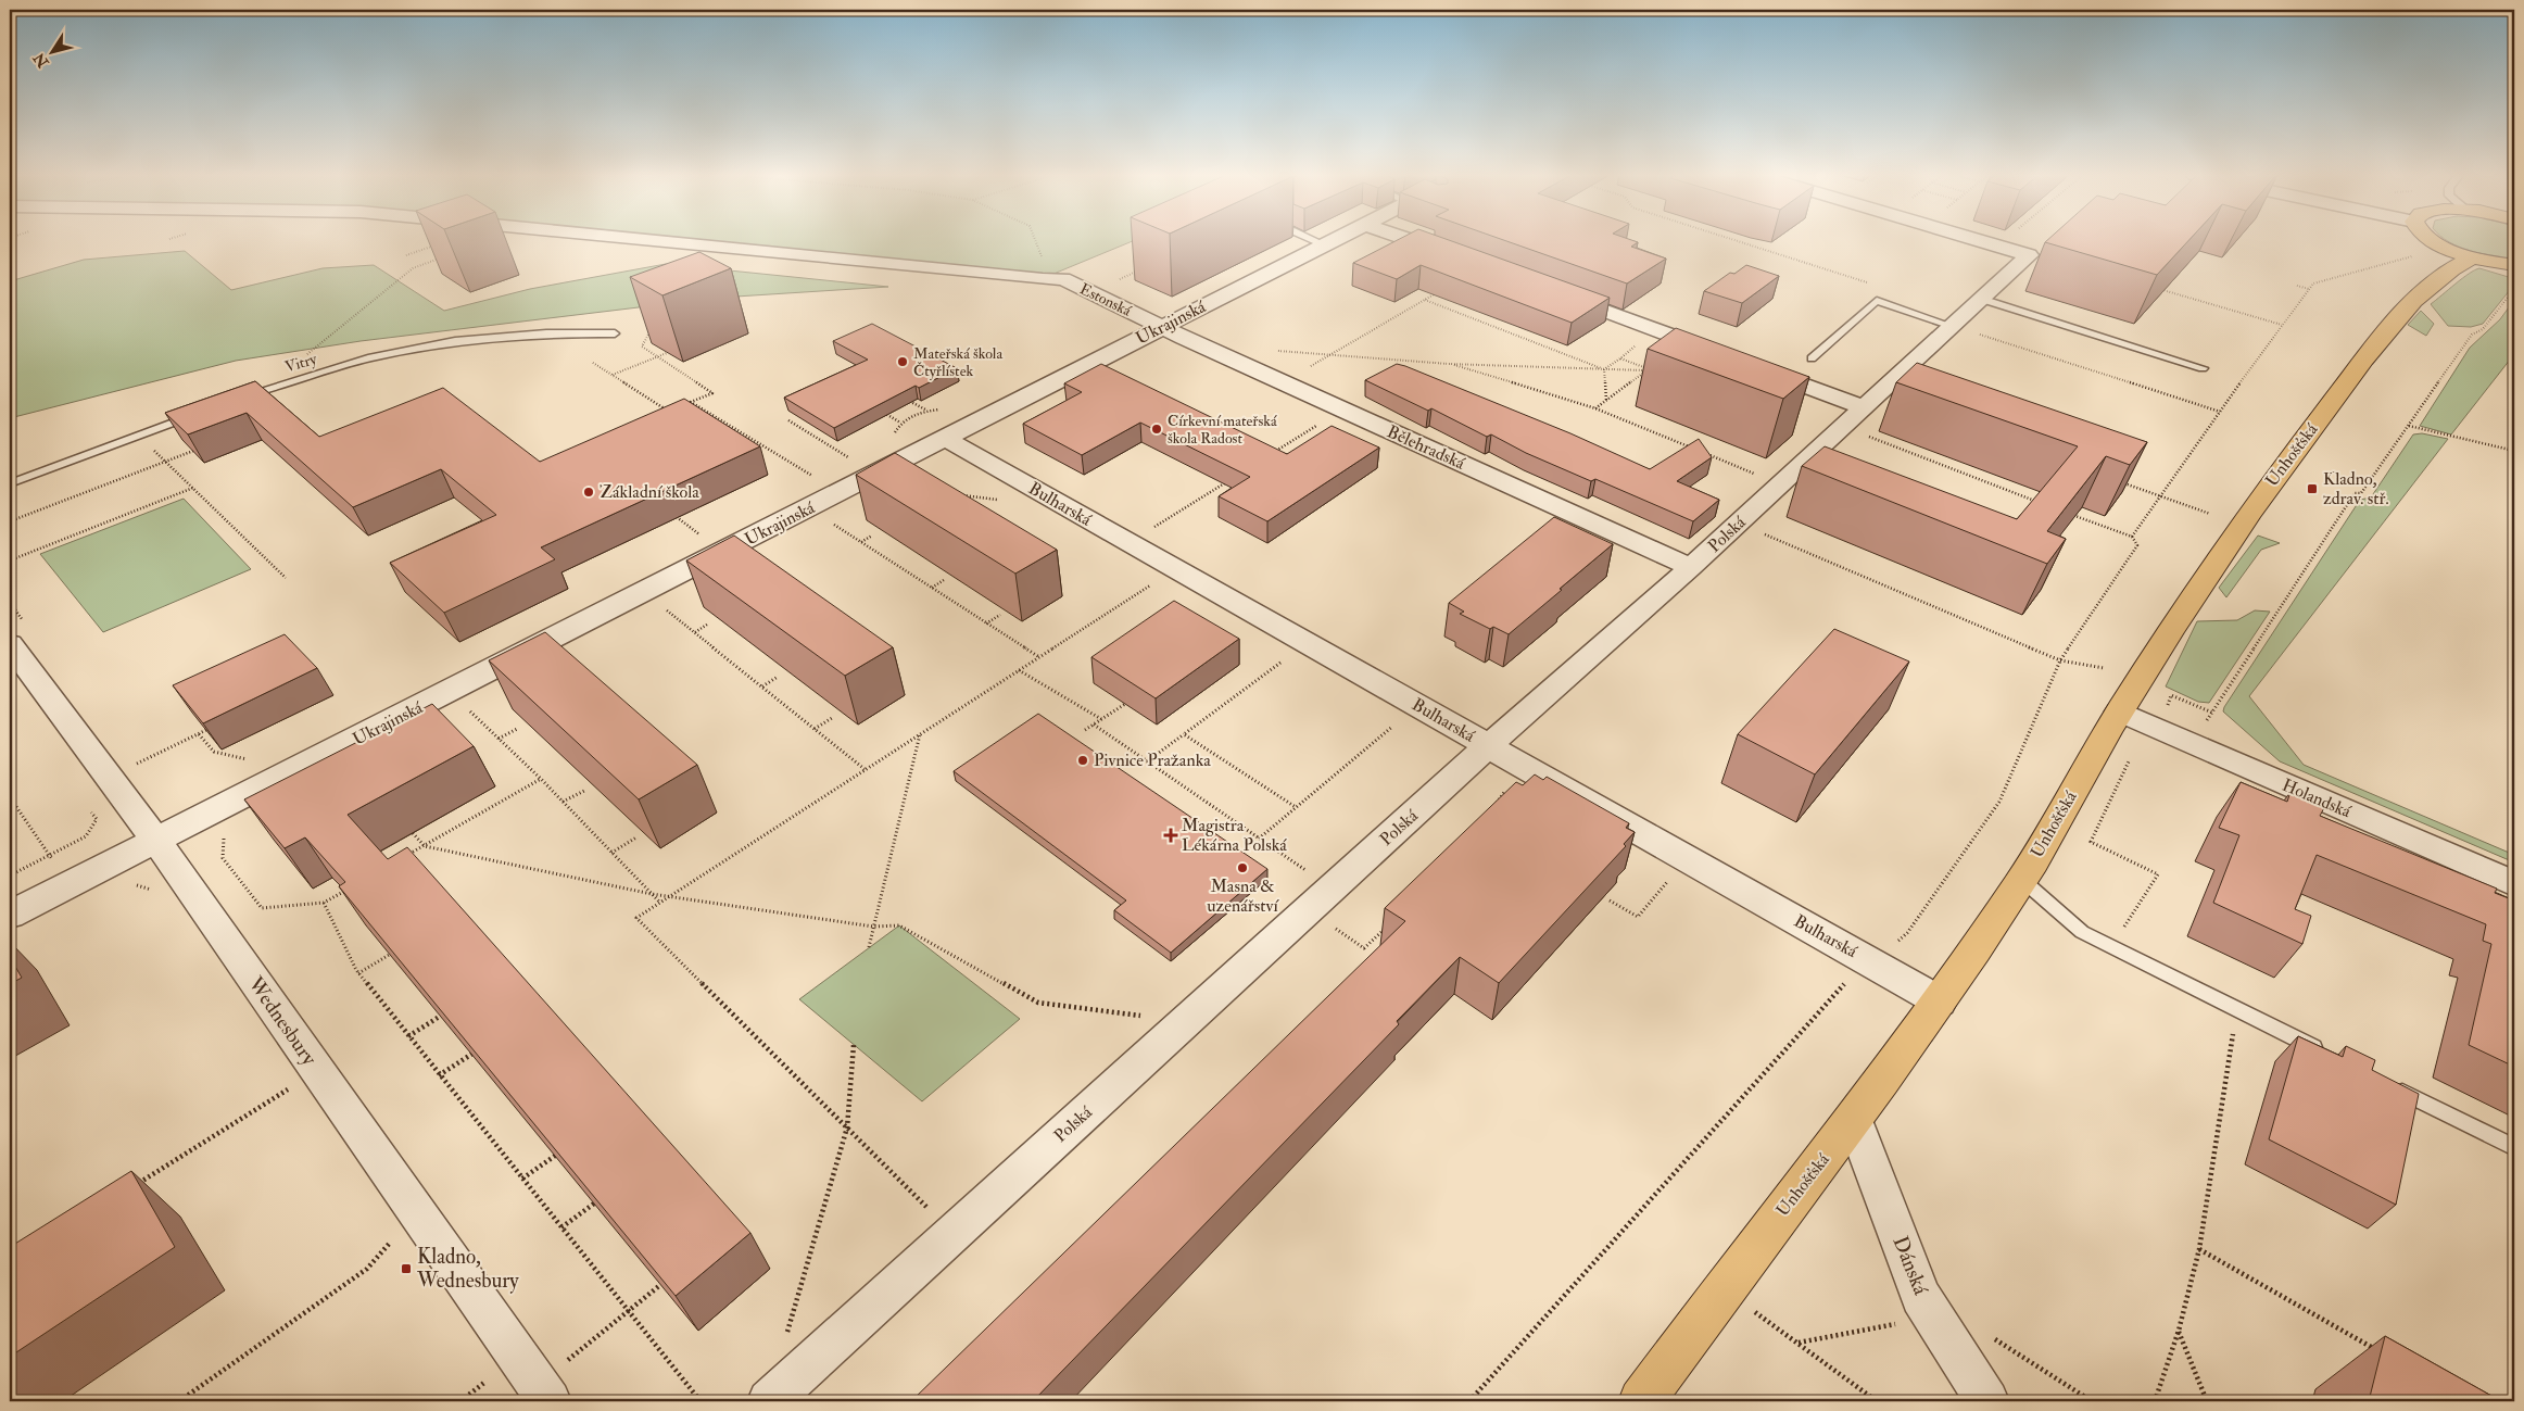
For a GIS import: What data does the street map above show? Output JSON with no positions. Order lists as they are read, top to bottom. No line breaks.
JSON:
{"streets":{"main road":["Unhošťská"],"street":["Estonská","Ukrajinská","Bělehradská","Bulharská","Polská","Holandská","Wednesbury","Dánská"],"lane":["Vitry"]},"crossings":[["Estonská","Ukrajinská"],["Estonská","Bělehradská"],["Ukrajinská","Bělehradská"],["Ukrajinská","Bulharská"],["Ukrajinská","Wednesbury"],["Bělehradská","Polská"],["Unhošťská","Bulharská"],["Unhošťská","Holandská"],["Unhošťská","Dánská"],["Bulharská","Polská"]],"places":{"other":["Mateřská škola Čtyřlístek","Církevní mateřská škola Radost","Základní škola","Pivnice Pražanka","Masna & uzenářství"],"transit":["Kladno, zdrav. stř.","Kladno, Wednesbury"],"health":["Magistra Lékárna Polská"]},"north":"bottom left"}
